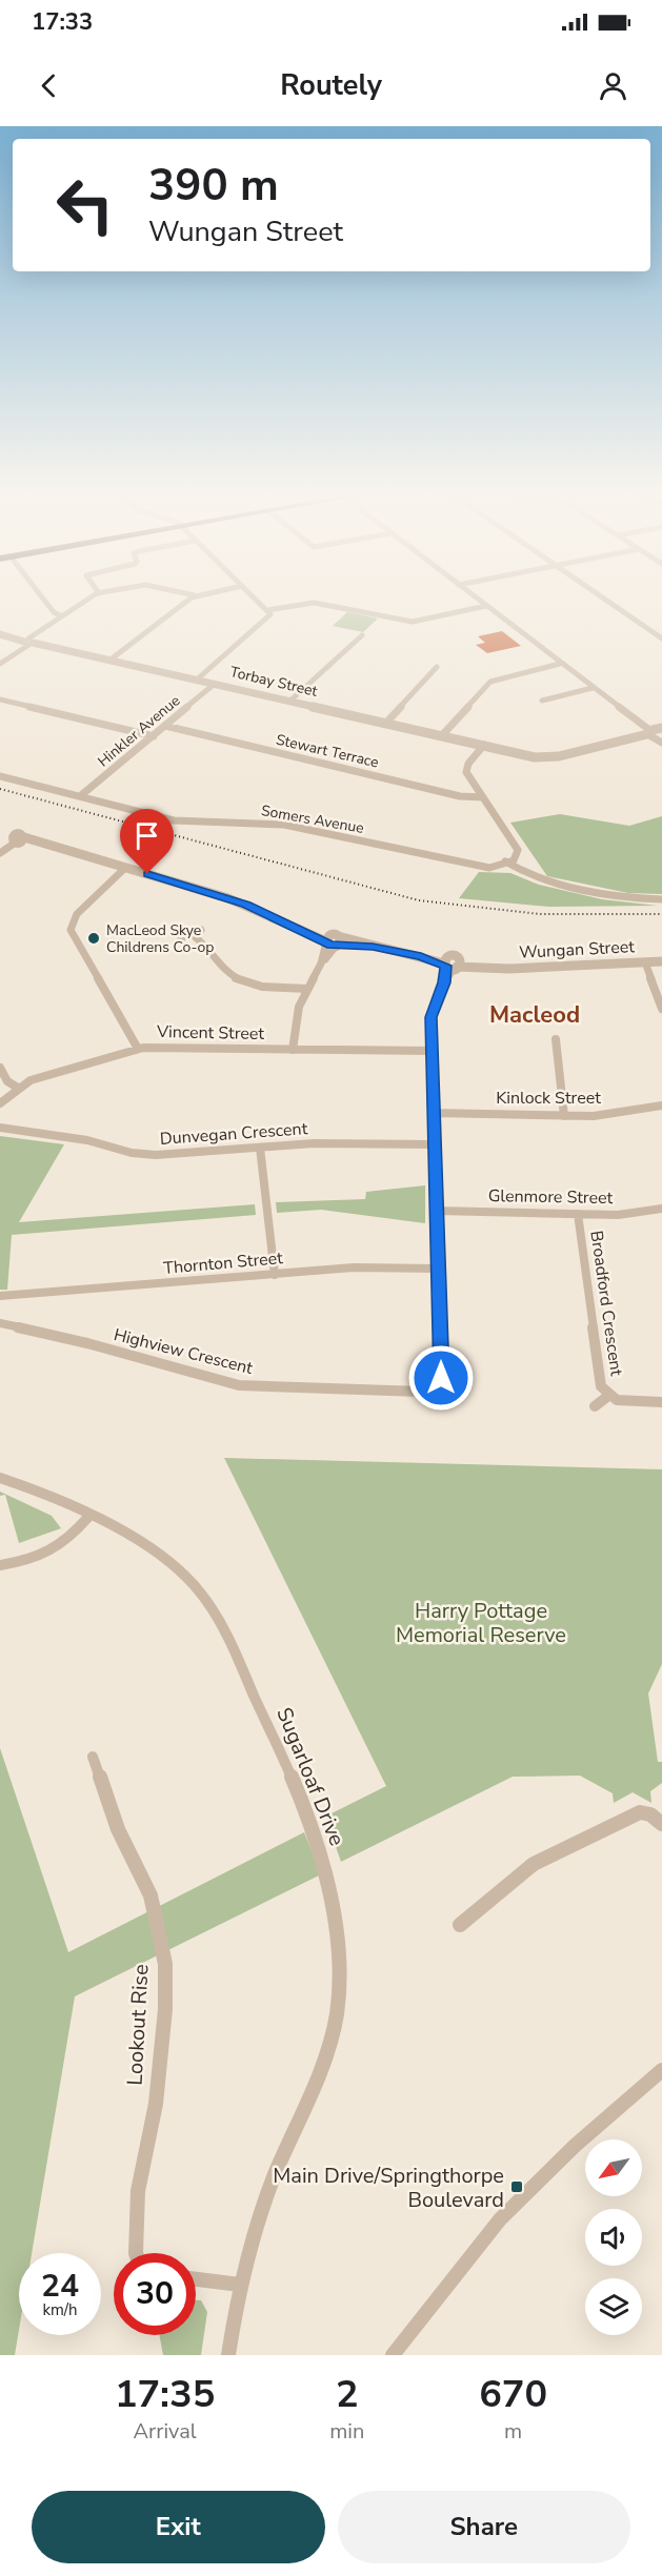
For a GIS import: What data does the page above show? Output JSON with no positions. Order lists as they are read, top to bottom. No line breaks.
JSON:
{"streets":{"street":["Torbay Street","Hinkler Avenue","Stewart Terrace","Somers Avenue","Wungan Street","Vincent Street","Kinlock Street","Dunvegan Crescent","Glenmore Street","Thornton Street","Broadford Crescent","Highview Crescent","Sugarloaf Drive","Lookout Rise"]},"crossings":[["Torbay Street","Hinkler Avenue"],["Hinkler Avenue","Stewart Terrace"],["Hinkler Avenue","Somers Avenue"],["Glenmore Street","Broadford Crescent"]],"districts":["Macleod"],"parks":["Harry Pottage Memorial Reserve"],"places":{"other":["MacLeod Skye Childrens Co-op"],"transit":["Main Drive/Springthorpe Boulevard"]},"north":"bottom left","page":{"status":"17:33","header":"Routely","turn":["390 m","Wungan Street"],"speed":"24 km/h","limit":"30","eta":["17:35","Arrival","2","min","670","m"],"buttons":["Exit","Share"]}}
